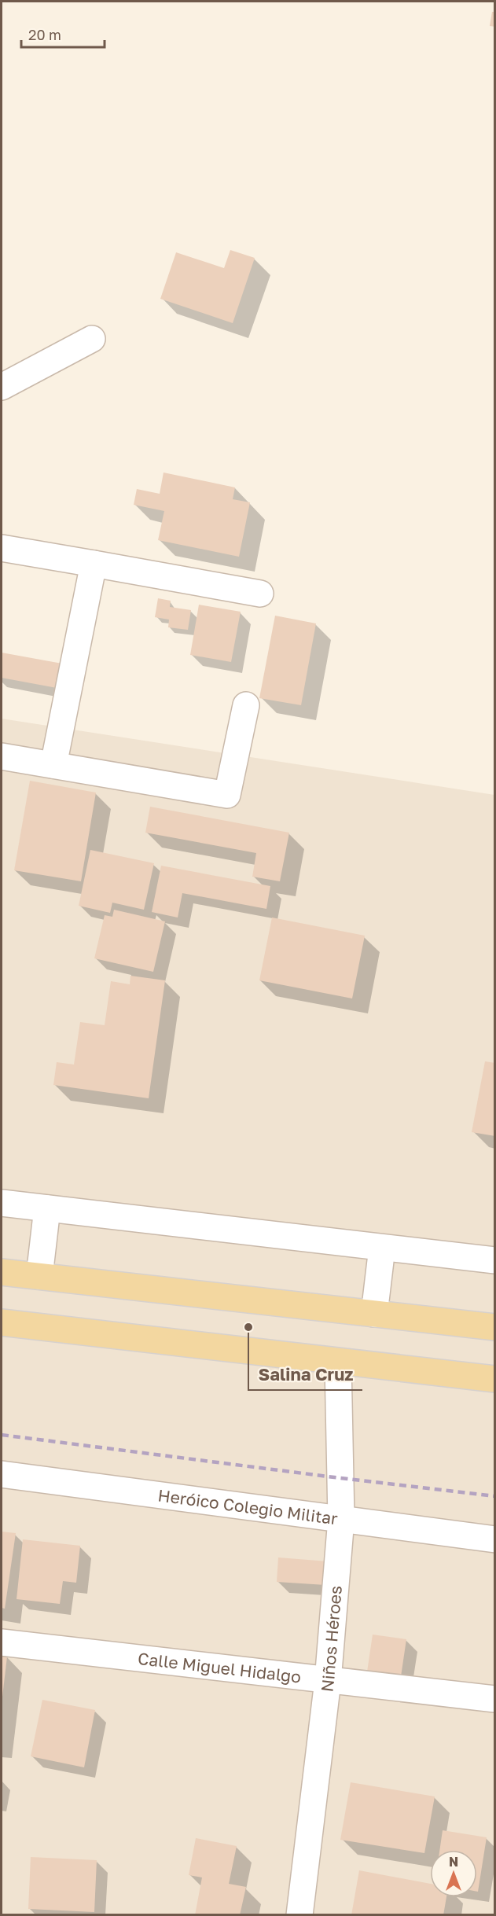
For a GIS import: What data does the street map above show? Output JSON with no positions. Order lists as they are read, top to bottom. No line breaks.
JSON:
{"streets":{"street":["Heróico Colegio Militar","Niños Héroes","Calle Miguel Hidalgo"]},"crossings":[["Heróico Colegio Militar","Niños Héroes"],["Niños Héroes","Calle Miguel Hidalgo"]],"places":["Salina Cruz"],"scale_bar":"20 m","north":"top"}
